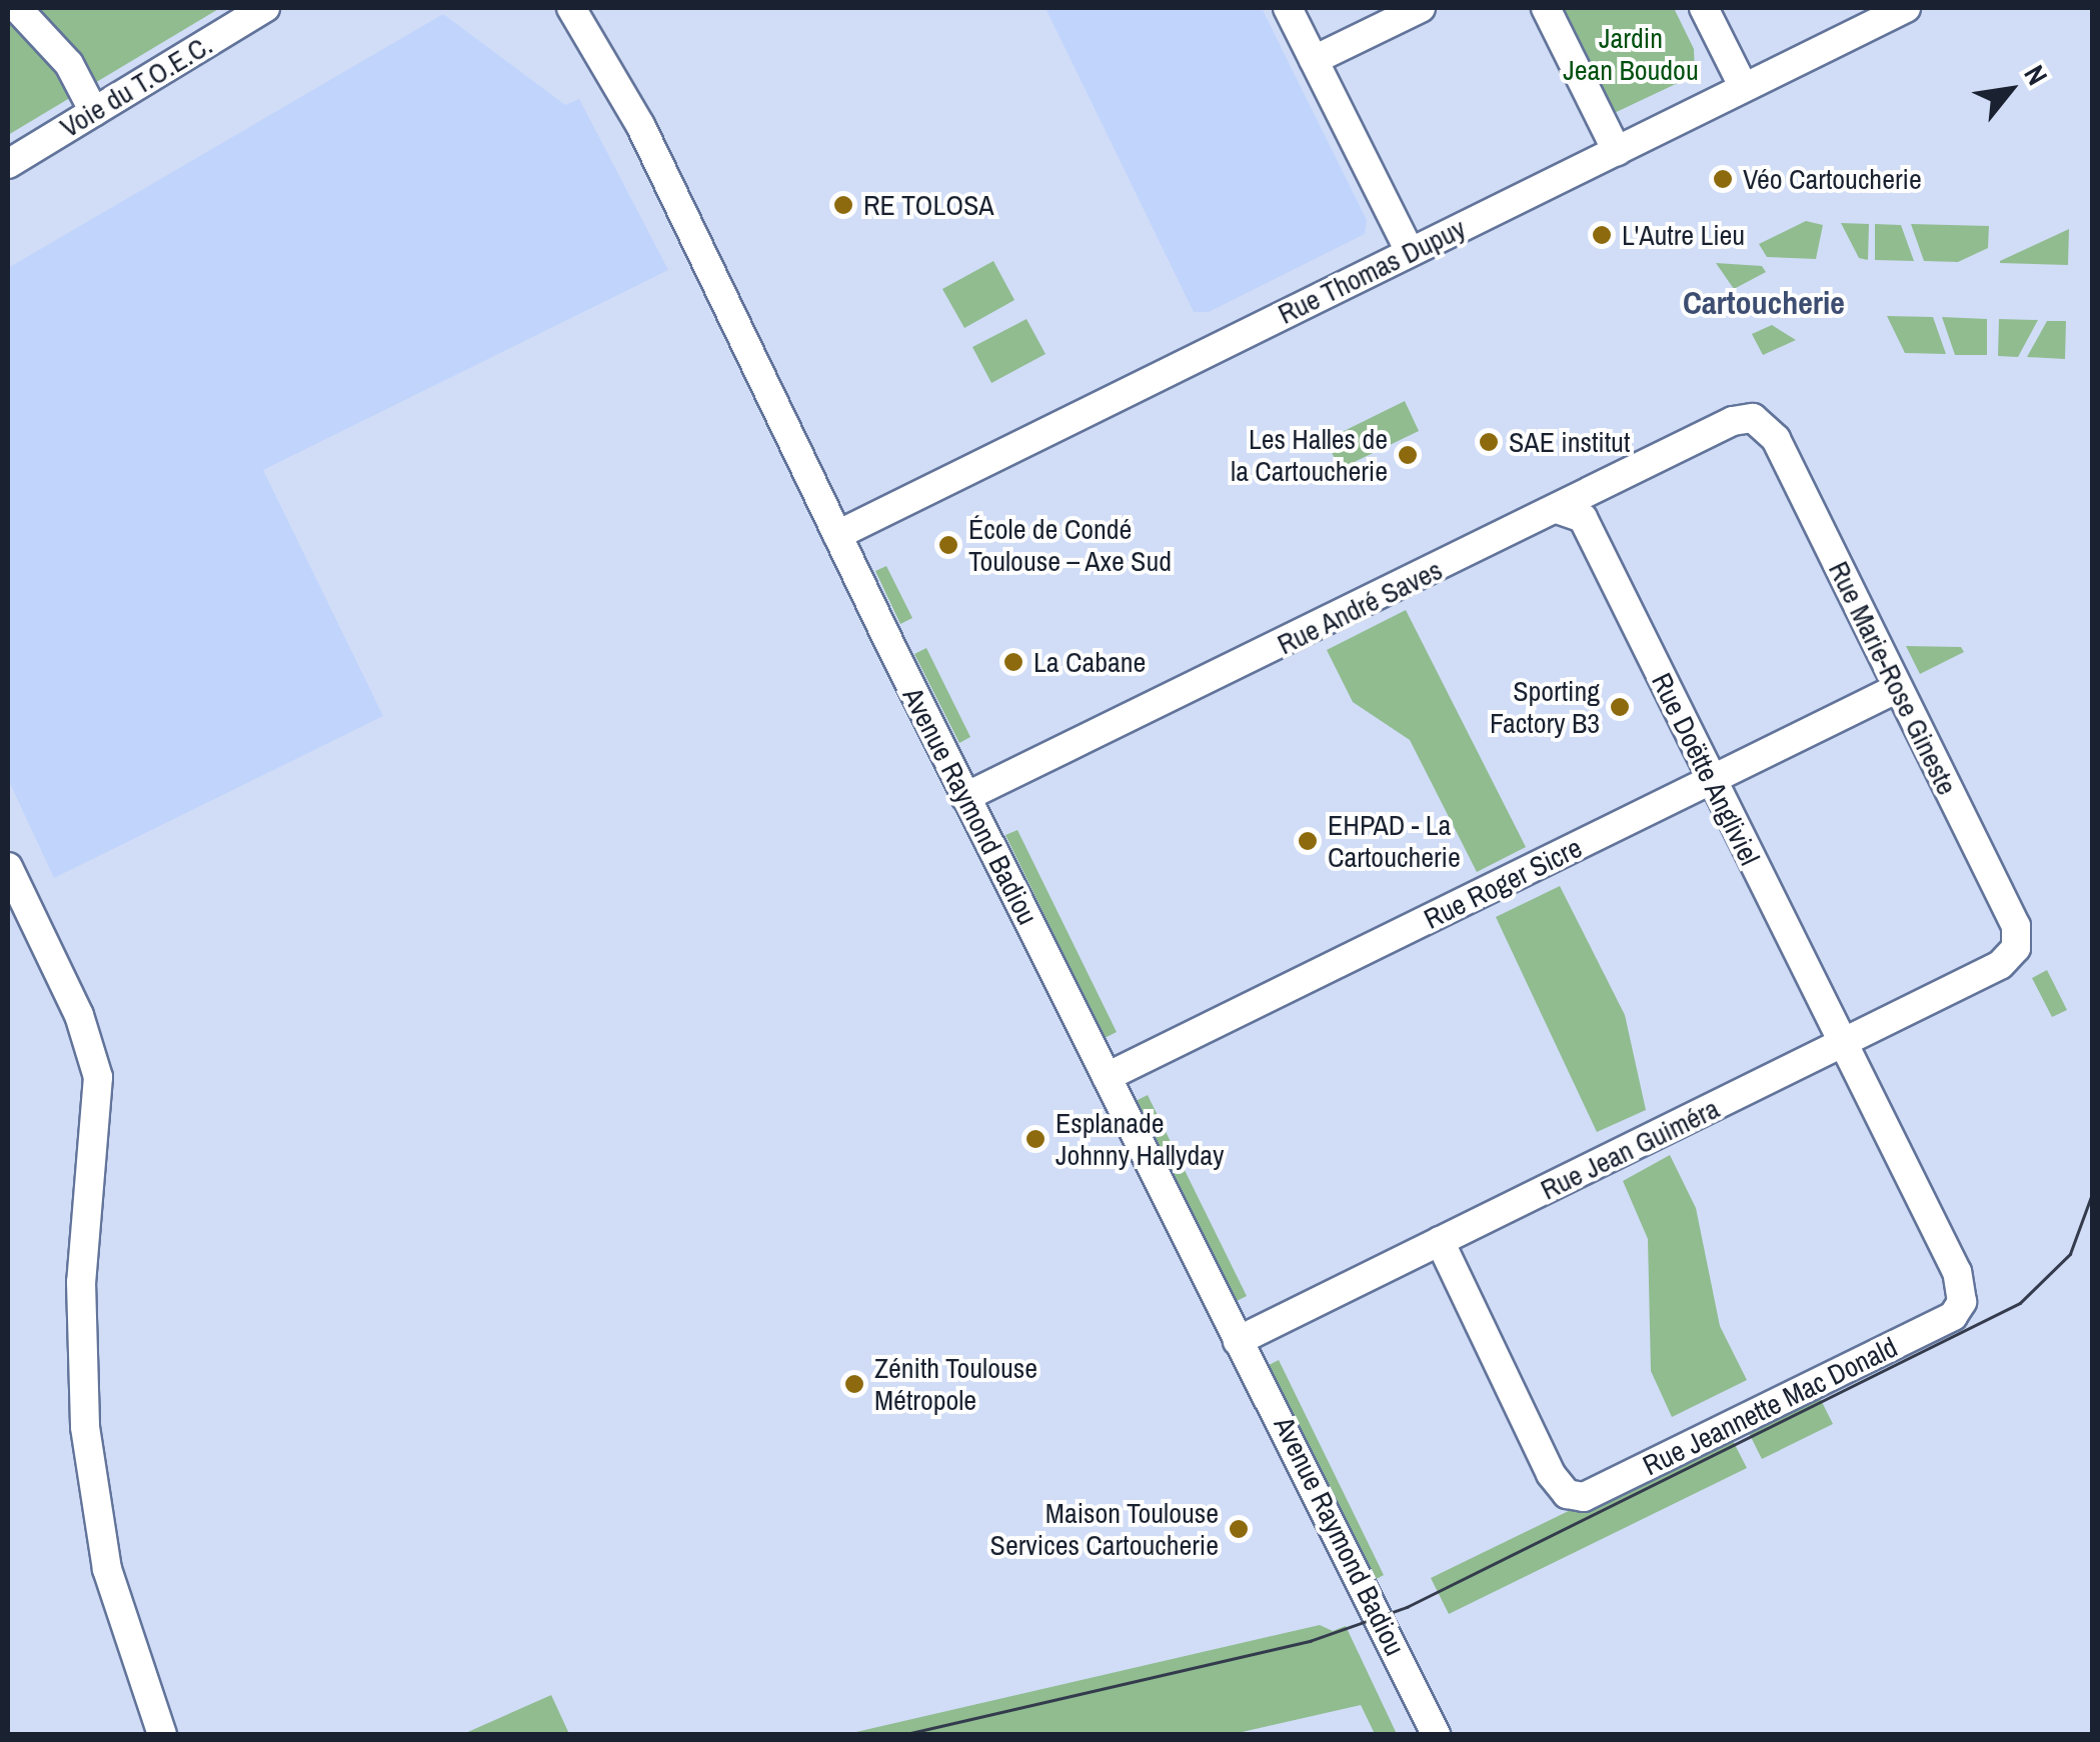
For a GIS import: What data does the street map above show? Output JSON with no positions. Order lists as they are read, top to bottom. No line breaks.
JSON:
{"streets":{"street":["Voie du T.O.E.C.","Rue Thomas Dupuy","Rue André Saves","Rue Marie-Rose Gineste","Rue Doëtte Angliviel","Avenue Raymond Badiou","Rue Roger Sicre","Rue Jean Guiméra","Rue Jeannette Mac Donald"]},"crossings":[["Rue Thomas Dupuy","Avenue Raymond Badiou"],["Rue André Saves","Rue Marie-Rose Gineste"],["Rue André Saves","Rue Doëtte Angliviel"],["Rue André Saves","Avenue Raymond Badiou"],["Rue Marie-Rose Gineste","Rue Roger Sicre"],["Rue Marie-Rose Gineste","Rue Jean Guiméra"],["Rue Doëtte Angliviel","Rue Roger Sicre"],["Rue Doëtte Angliviel","Rue Jean Guiméra"],["Rue Doëtte Angliviel","Rue Jeannette Mac Donald"],["Avenue Raymond Badiou","Rue Roger Sicre"],["Avenue Raymond Badiou","Rue Jean Guiméra"],["Rue Jean Guiméra","Rue Jeannette Mac Donald"]],"districts":["Cartoucherie"],"parks":["Jardin Jean Boudou"],"places":["Véo Cartoucherie","RE TOLOSA","L'Autre Lieu","SAE institut","Les Halles de la Cartoucherie","École de Condé Toulouse – Axe Sud","La Cabane","Sporting Factory B3","EHPAD - La Cartoucherie","Esplanade Johnny Hallyday","Zénith Toulouse Métropole","Maison Toulouse Services Cartoucherie"],"north":"top right"}
